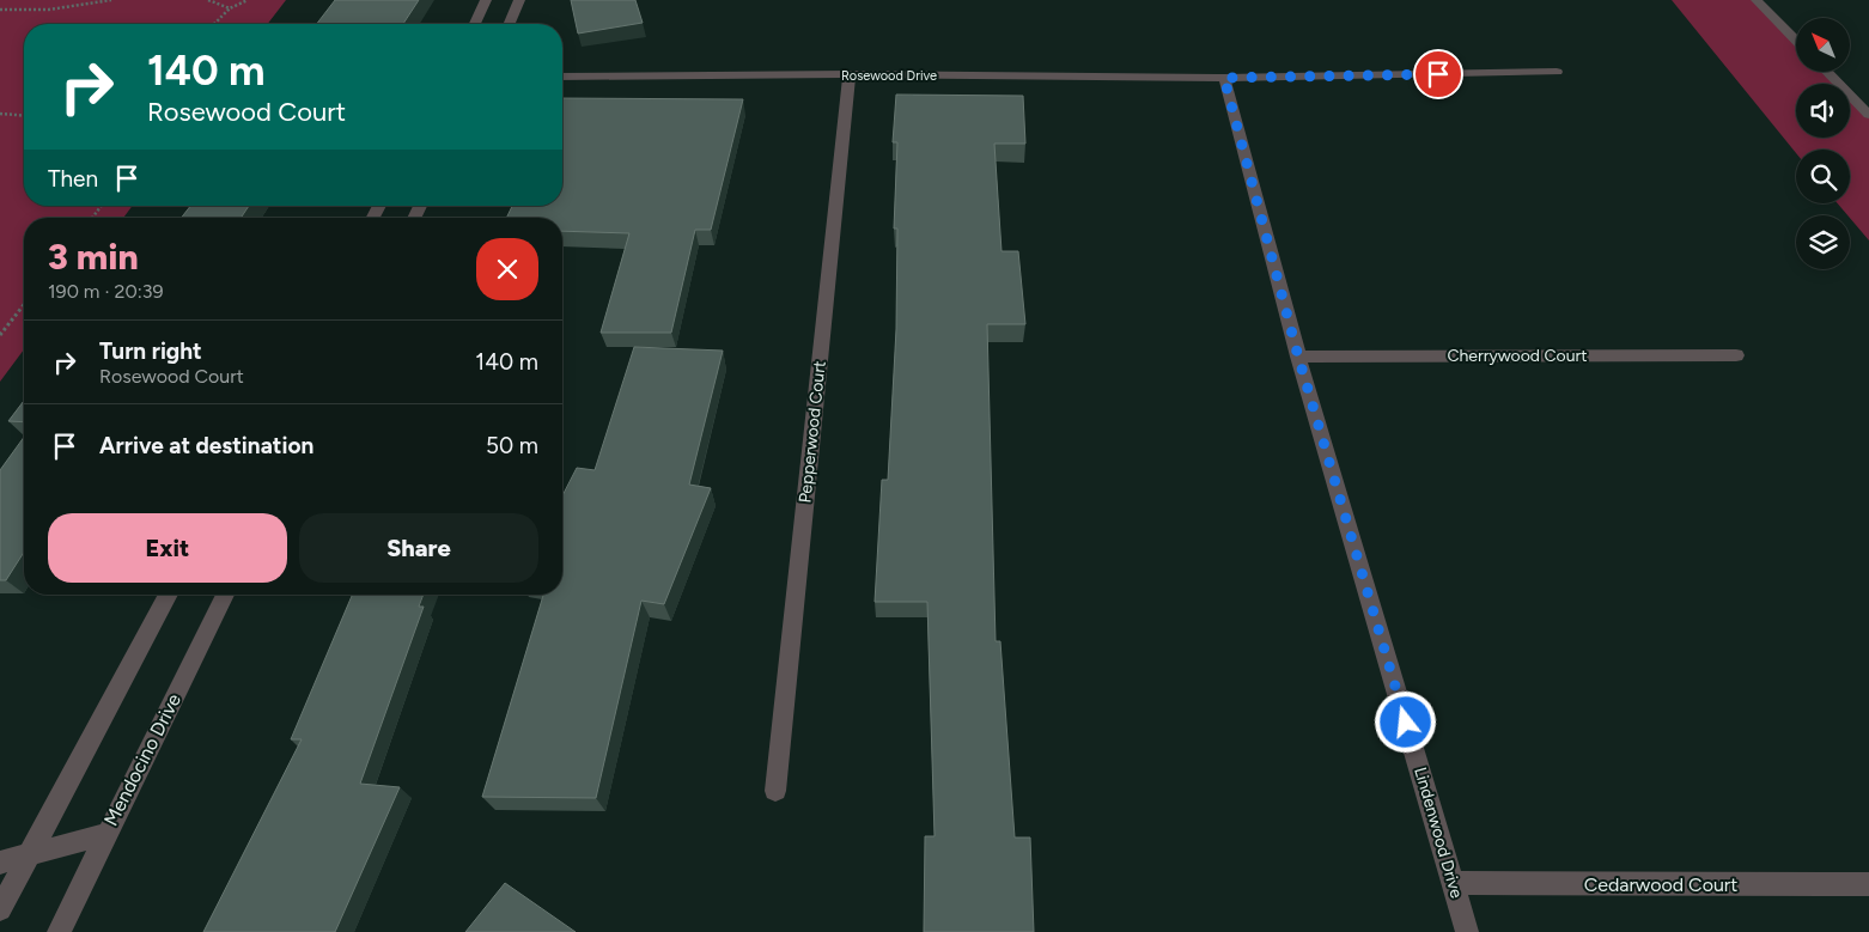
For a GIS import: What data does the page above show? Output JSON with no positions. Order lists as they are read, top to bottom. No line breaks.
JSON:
{"streets":{"street":["Rosewood Drive","Cherrywood Court","Pepperwood Court","Mendocino Drive","Lindenwood Drive","Cedarwood Court"]},"crossings":[["Rosewood Drive","Pepperwood Court"],["Rosewood Drive","Lindenwood Drive"],["Cherrywood Court","Lindenwood Drive"],["Lindenwood Drive","Cedarwood Court"]],"north":"top left","page":{"turn":["140 m","Rosewood Court"],"then":"Then","heading":["3 min","190 m · 20:39"],"list":[{"name":"Turn right","note":"Rosewood Court","value":"140 m"},{"name":"Arrive at destination","value":"50 m"}],"buttons":["Exit","Share"]}}
